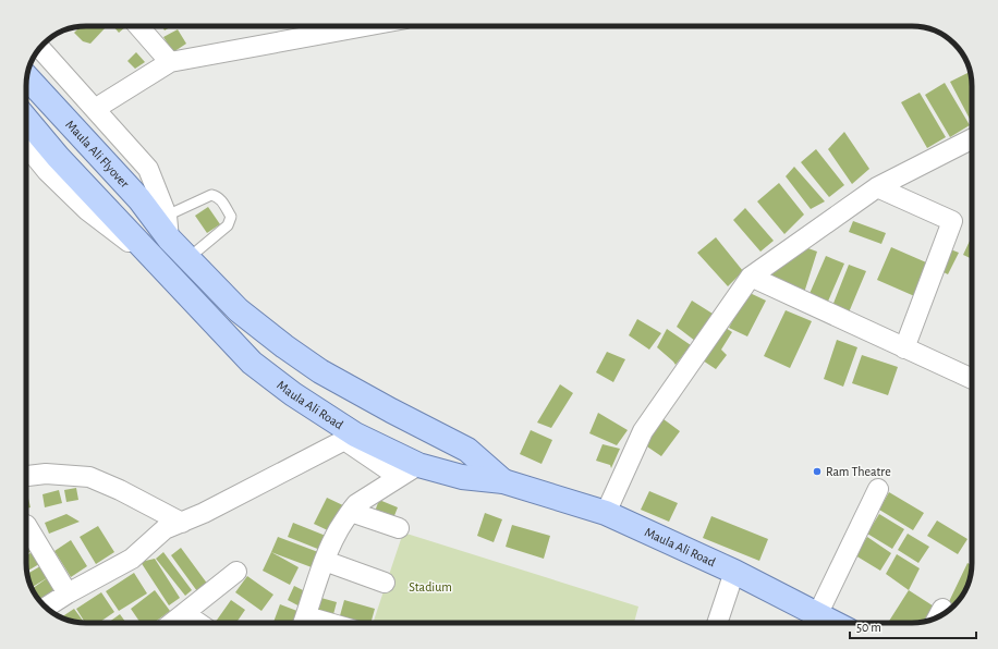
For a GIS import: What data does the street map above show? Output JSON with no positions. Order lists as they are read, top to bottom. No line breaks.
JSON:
{"streets":{"main road":["Maula Ali Flyover","Maula Ali Road"]},"crossings":[["Maula Ali Flyover","Maula Ali Road"]],"parks":["Stadium"],"places":["Ram Theatre"],"scale_bar":"50 m"}
